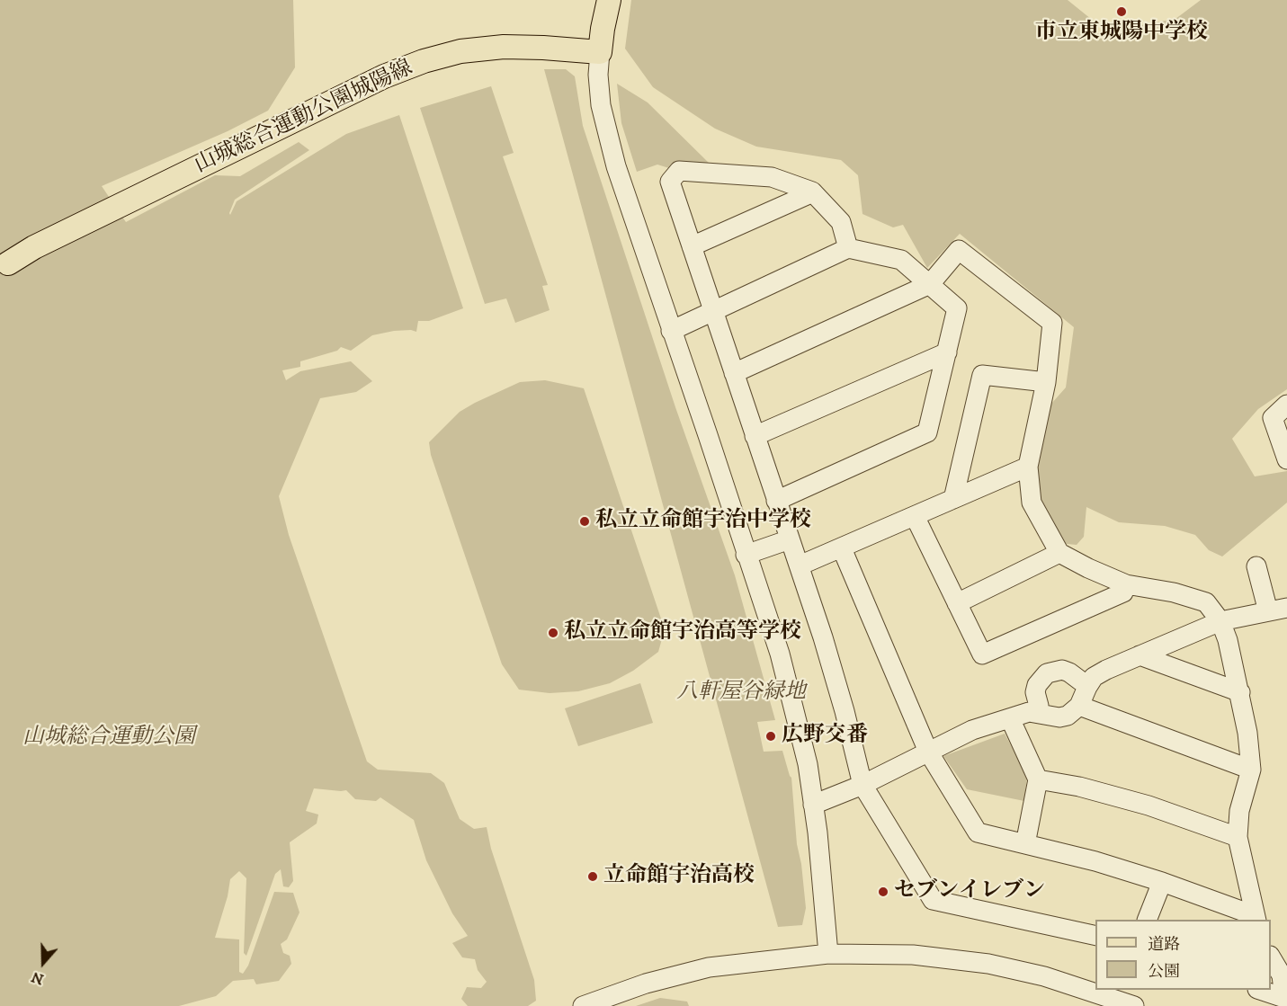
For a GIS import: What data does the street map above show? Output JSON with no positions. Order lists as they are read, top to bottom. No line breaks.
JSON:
{"streets":{"main road":["山城総合運動公園城陽線"]},"parks":["八軒屋谷緑地","山城総合運動公園"],"places":["市立東城陽中学校","私立立命館宇治中学校","私立立命館宇治高等学校","広野交番","立命館宇治高校","セブンイレブン"],"legend":["道路","公園"],"north":"bottom"}
